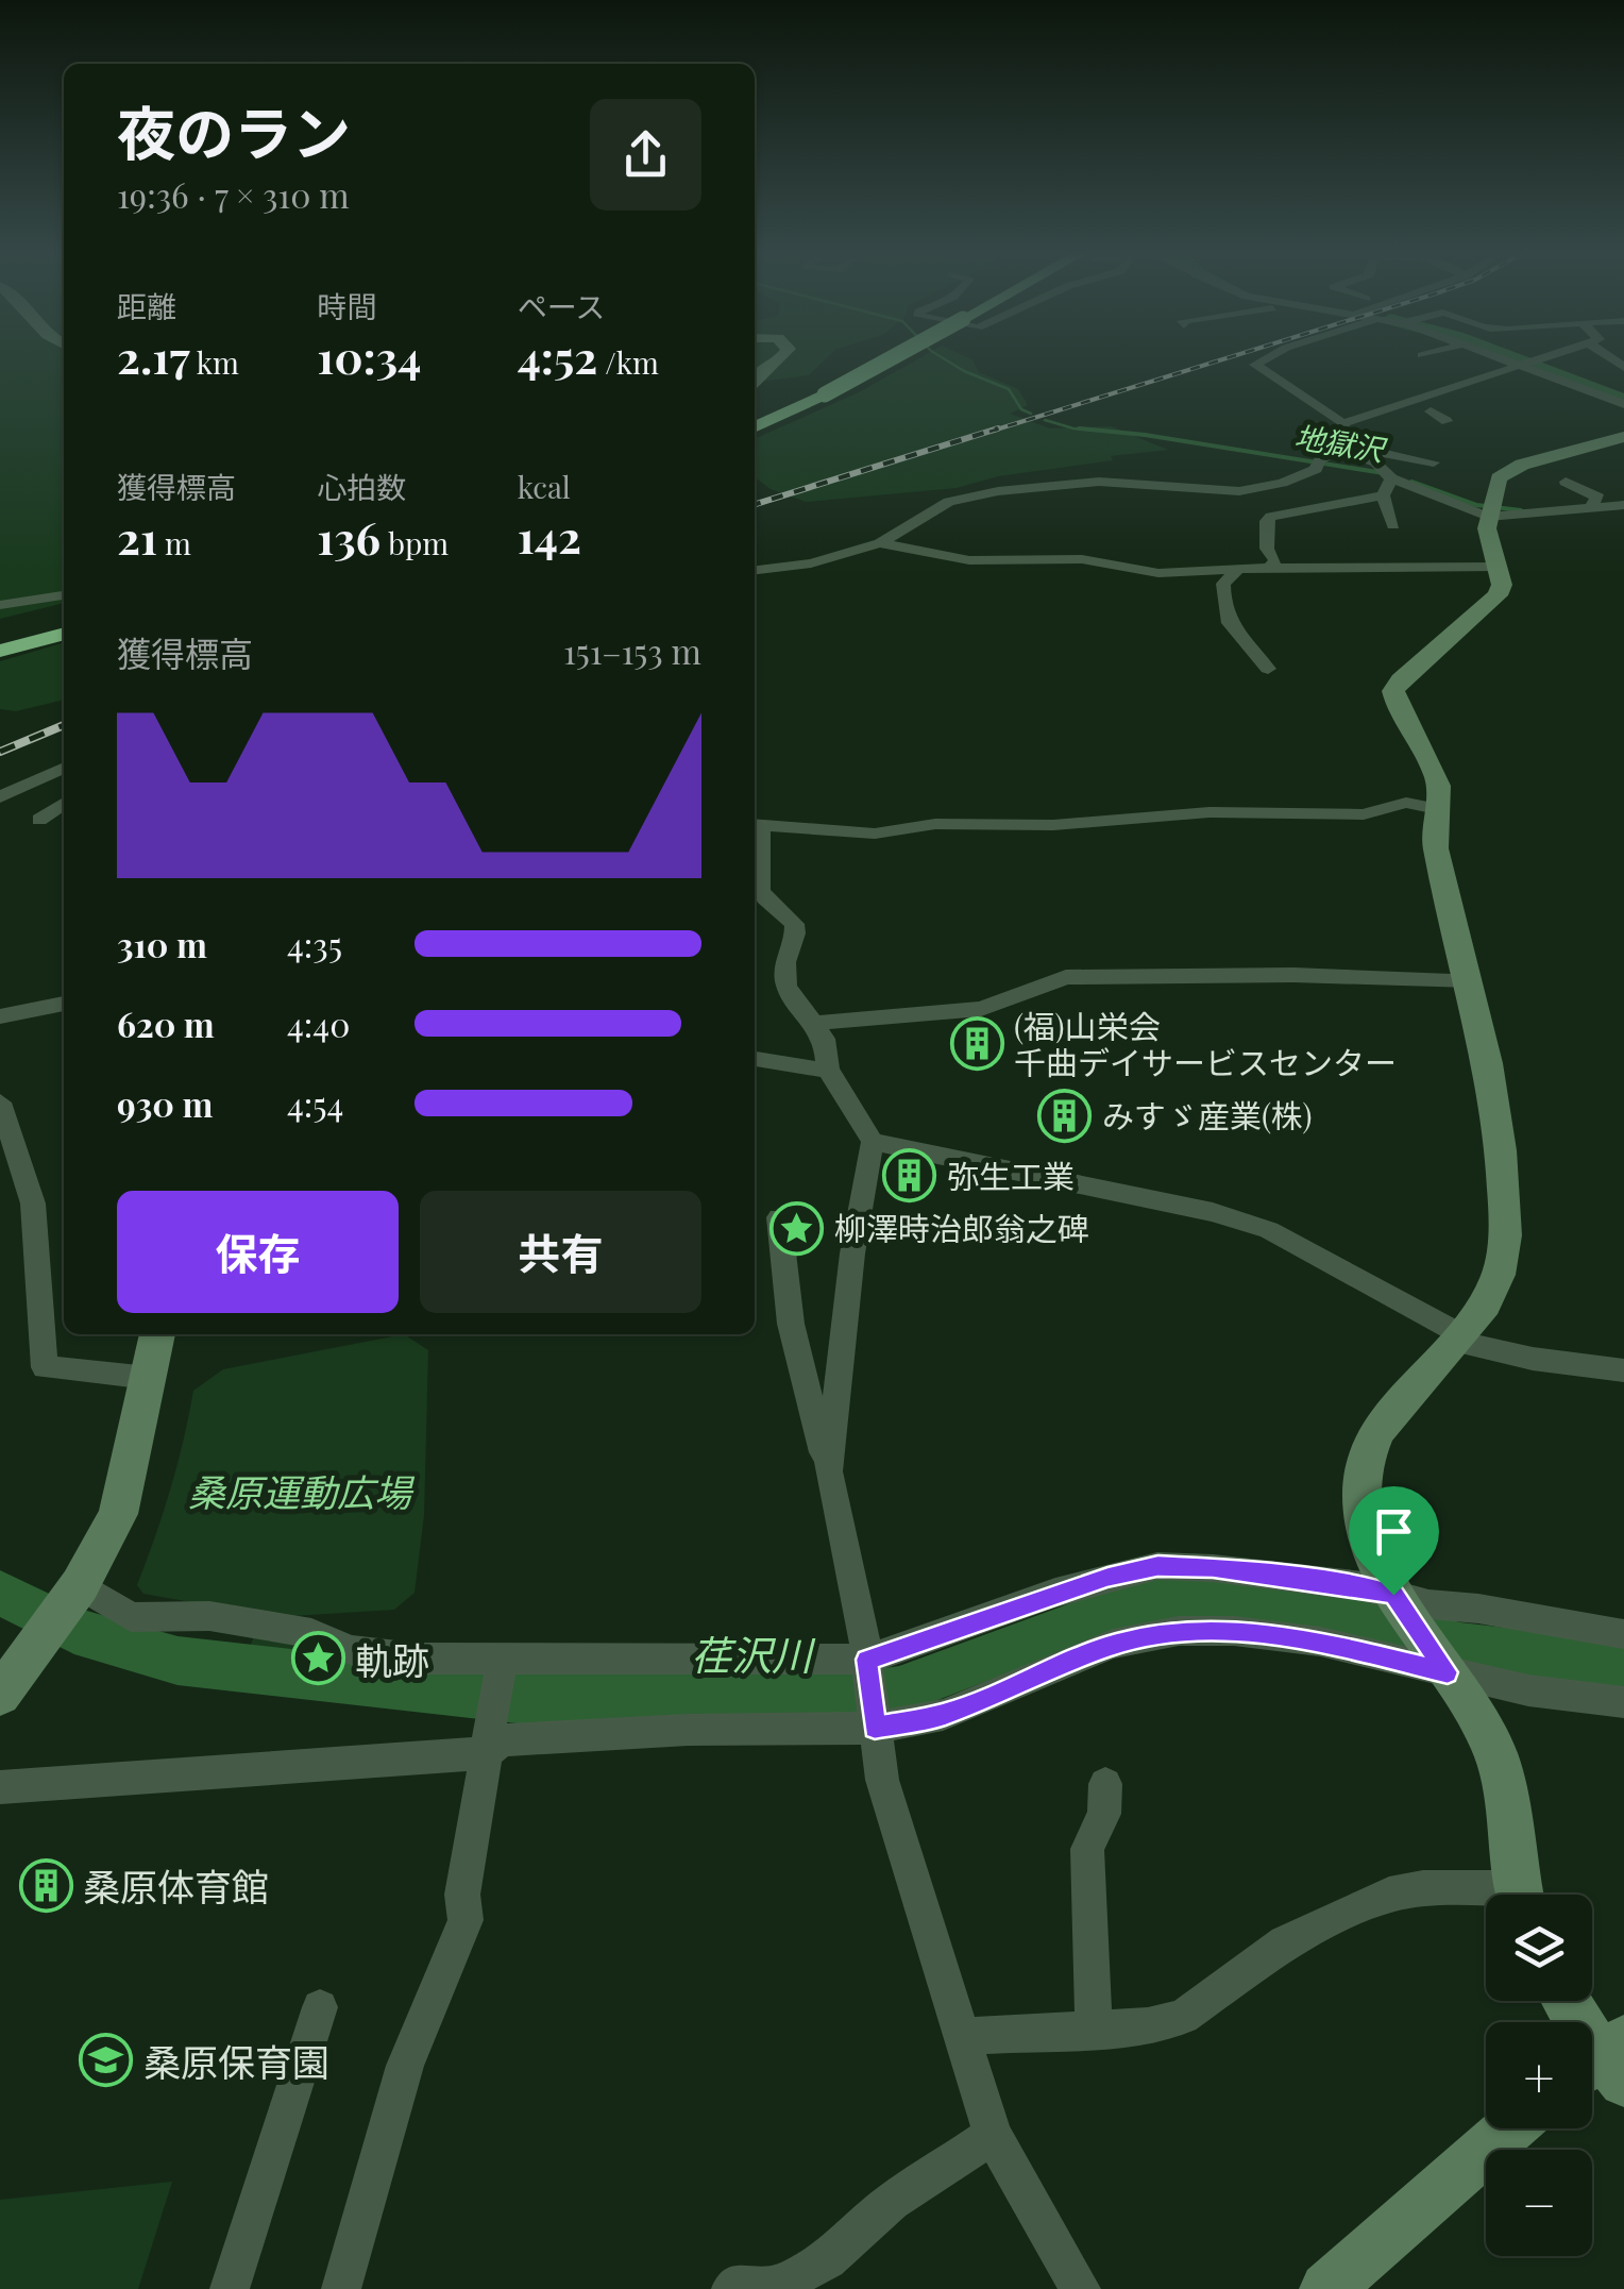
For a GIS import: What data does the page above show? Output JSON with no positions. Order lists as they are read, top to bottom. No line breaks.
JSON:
{"water":["地獄沢","荏沢川"],"parks":["桑原運動広場"],"places":{"building":["(福)山栄会 千曲デイサービスセンター","みすゞ産業(株)","弥生工業","桑原体育館"],"place":["柳澤時治郎翁之碑","軌跡"],"school or university":["桑原保育園"]},"page":{"heading":["夜のラン","19:36 · 7 × 310 m"],"stats":[["距離","2.17 km"],["時間","10:34"],["ペース","4:52 /km"],["獲得標高","21 m"],["心拍数","136 bpm"],["kcal","142"]],"chart":["獲得標高","151–153 m"],"list":[{"name":"310 m","note":"4:35"},{"name":"620 m","note":"4:40"},{"name":"930 m","note":"4:54"}],"buttons":["保存","共有"],"map_buttons":["+","−"]}}
